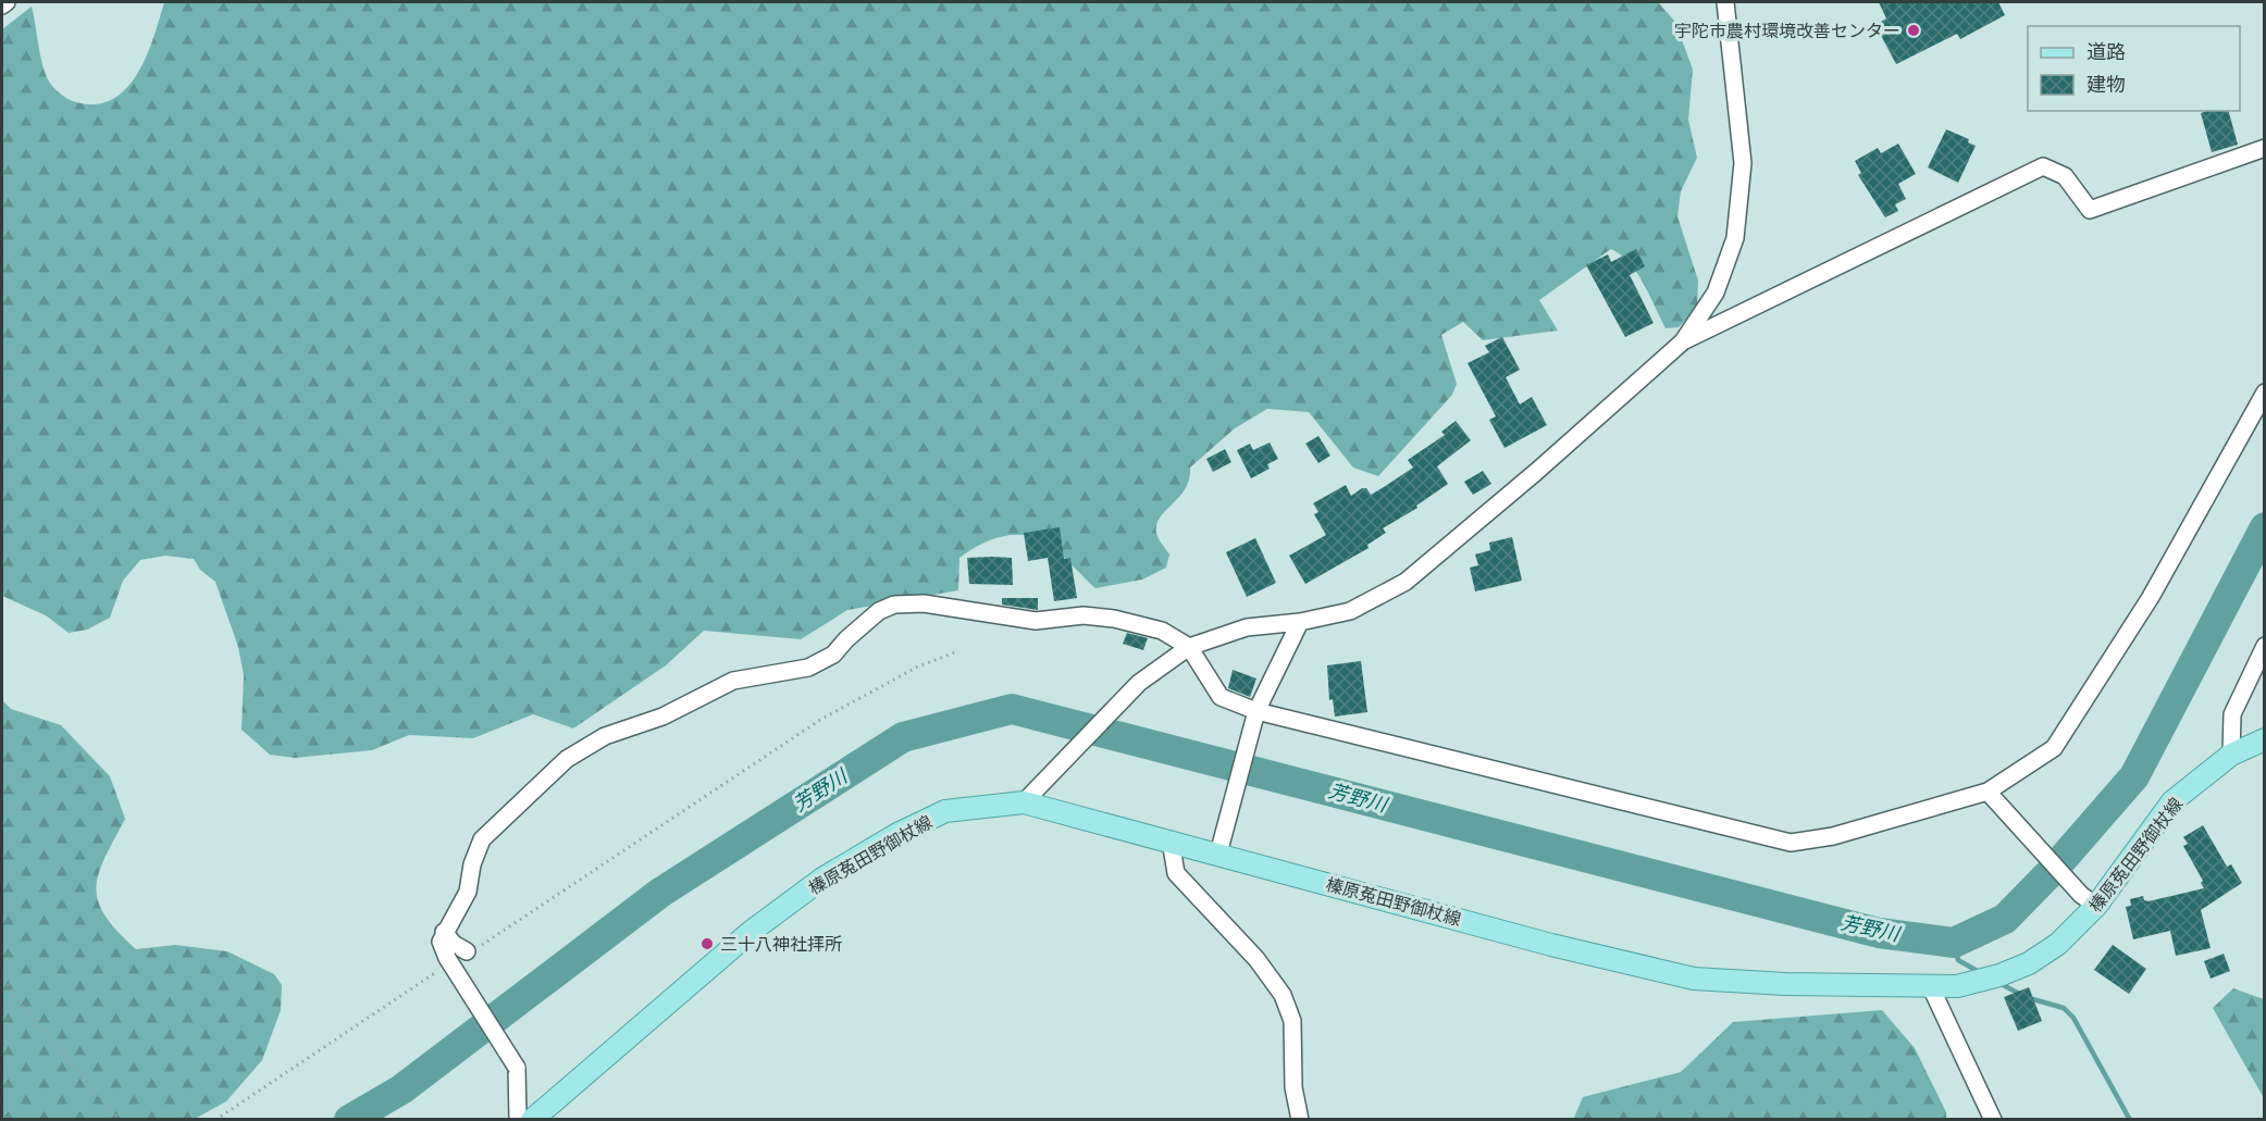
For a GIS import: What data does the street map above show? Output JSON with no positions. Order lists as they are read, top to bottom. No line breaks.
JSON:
{"streets":{"main road":["榛原菟田野御杖線"]},"water":["芳野川"],"places":["宇陀市農村環境改善センター","三十八神社拝所"],"legend":["道路","建物"]}
